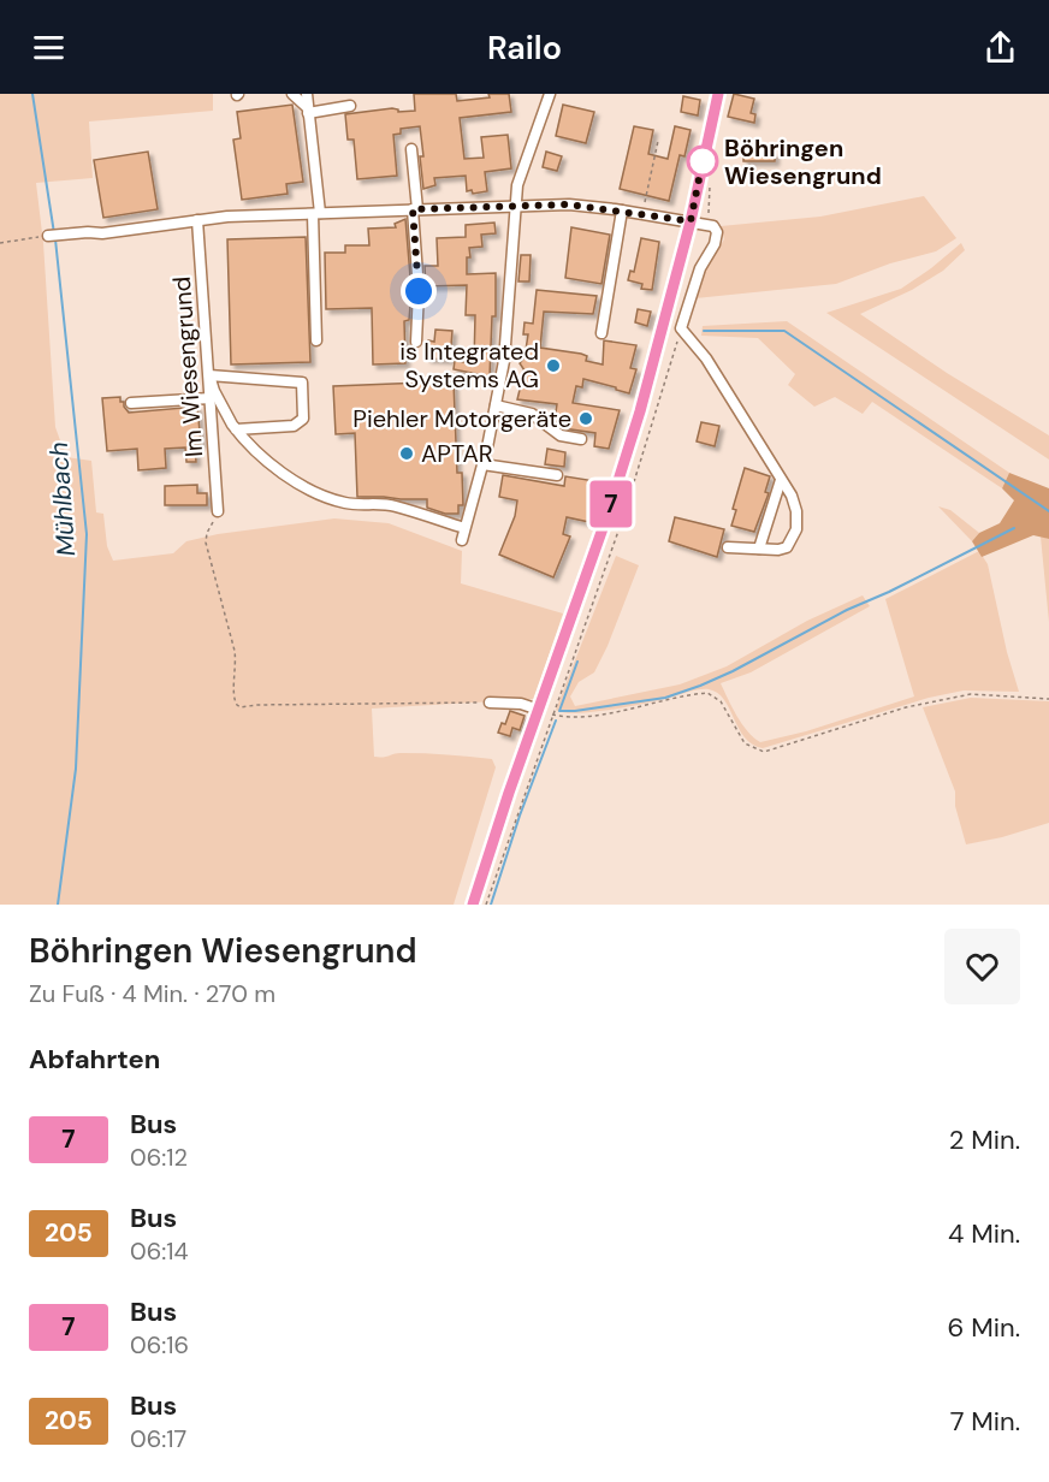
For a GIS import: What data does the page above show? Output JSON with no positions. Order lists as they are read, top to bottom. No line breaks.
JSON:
{"streets":{"street":["Im Wiesengrund"]},"water":["Mühlbach"],"places":["Böhringen Wiesengrund","is Integrated Systems AG","Piehler Motorgeräte","APTAR"],"lines":["bus line 7"],"page":{"header":"Railo","on_map":"7","heading":[["Böhringen Wiesengrund","Zu Fuß · 4 Min. · 270 m"],"Abfahrten"],"list":[{"mark":"7","name":"Bus","note":"06:12","value":"2 Min."},{"mark":"205","name":"Bus","note":"06:14","value":"4 Min."},{"mark":"7","name":"Bus","note":"06:16","value":"6 Min."},{"mark":"205","name":"Bus","note":"06:17","value":"7 Min."}]}}
